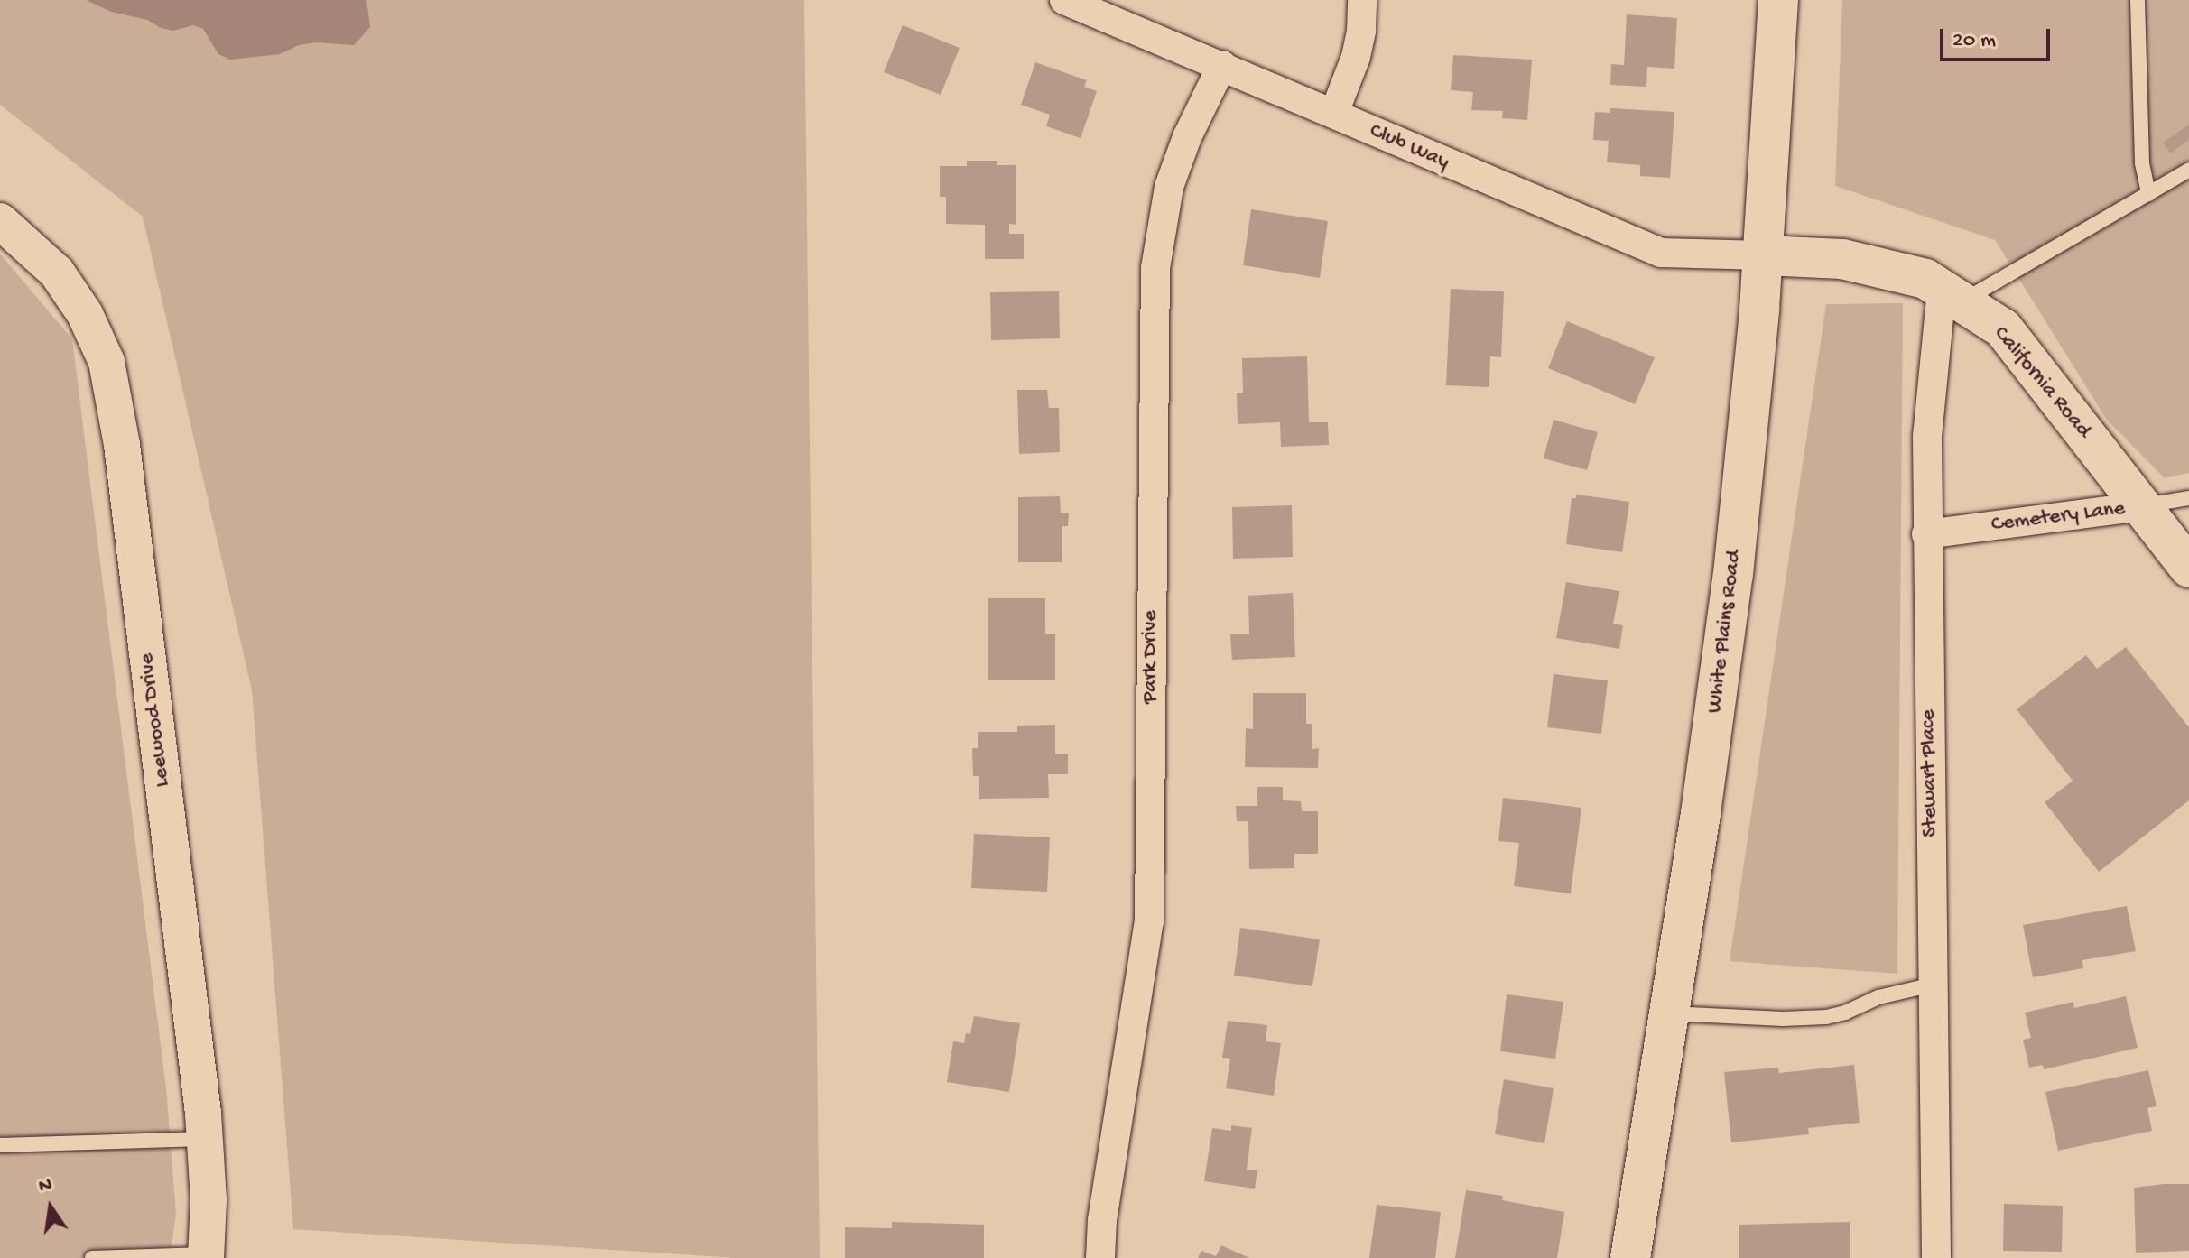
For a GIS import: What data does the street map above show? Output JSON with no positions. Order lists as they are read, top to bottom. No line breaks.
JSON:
{"streets":{"main road":["California Road","White Plains Road"],"street":["Club Way","Cemetery Lane","Park Drive","Leewood Drive","Stewart Place"]},"crossings":[["Club Way","California Road"],["Club Way","White Plains Road"],["Club Way","Park Drive"],["California Road","Cemetery Lane"],["California Road","White Plains Road"],["California Road","Stewart Place"],["Cemetery Lane","Stewart Place"]],"scale_bar":"20 m","north":"top"}
